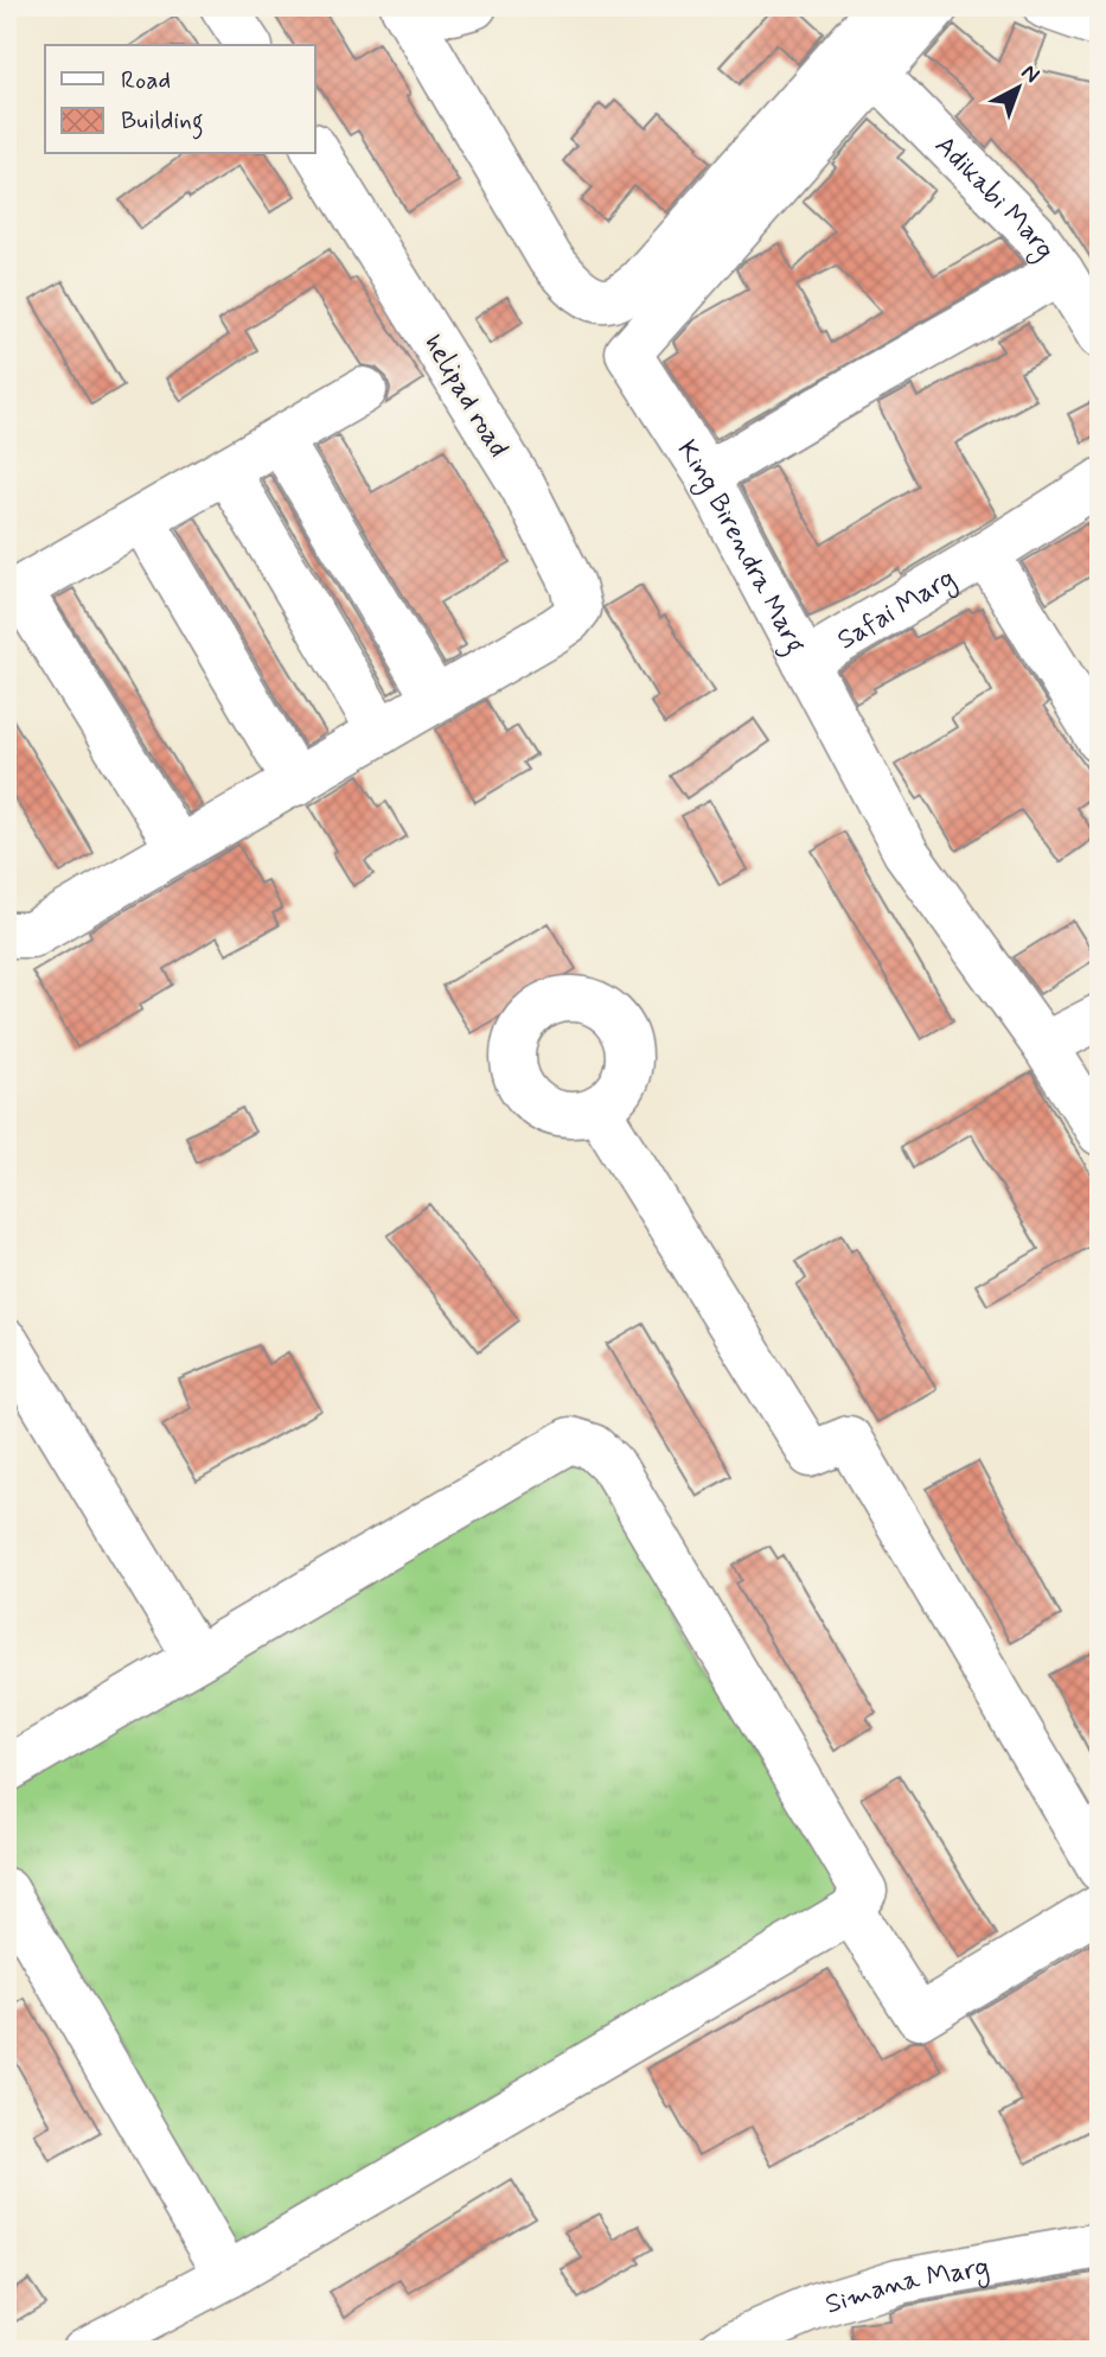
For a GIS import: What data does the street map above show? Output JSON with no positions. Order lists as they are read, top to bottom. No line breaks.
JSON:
{"streets":{"street":["Adikabi Marg","helipad road","King Birendra Marg","Safai Marg","Simana Marg"]},"crossings":[["Adikabi Marg","King Birendra Marg"],["King Birendra Marg","Safai Marg"]],"legend":["Road","Building"],"north":"top right"}
